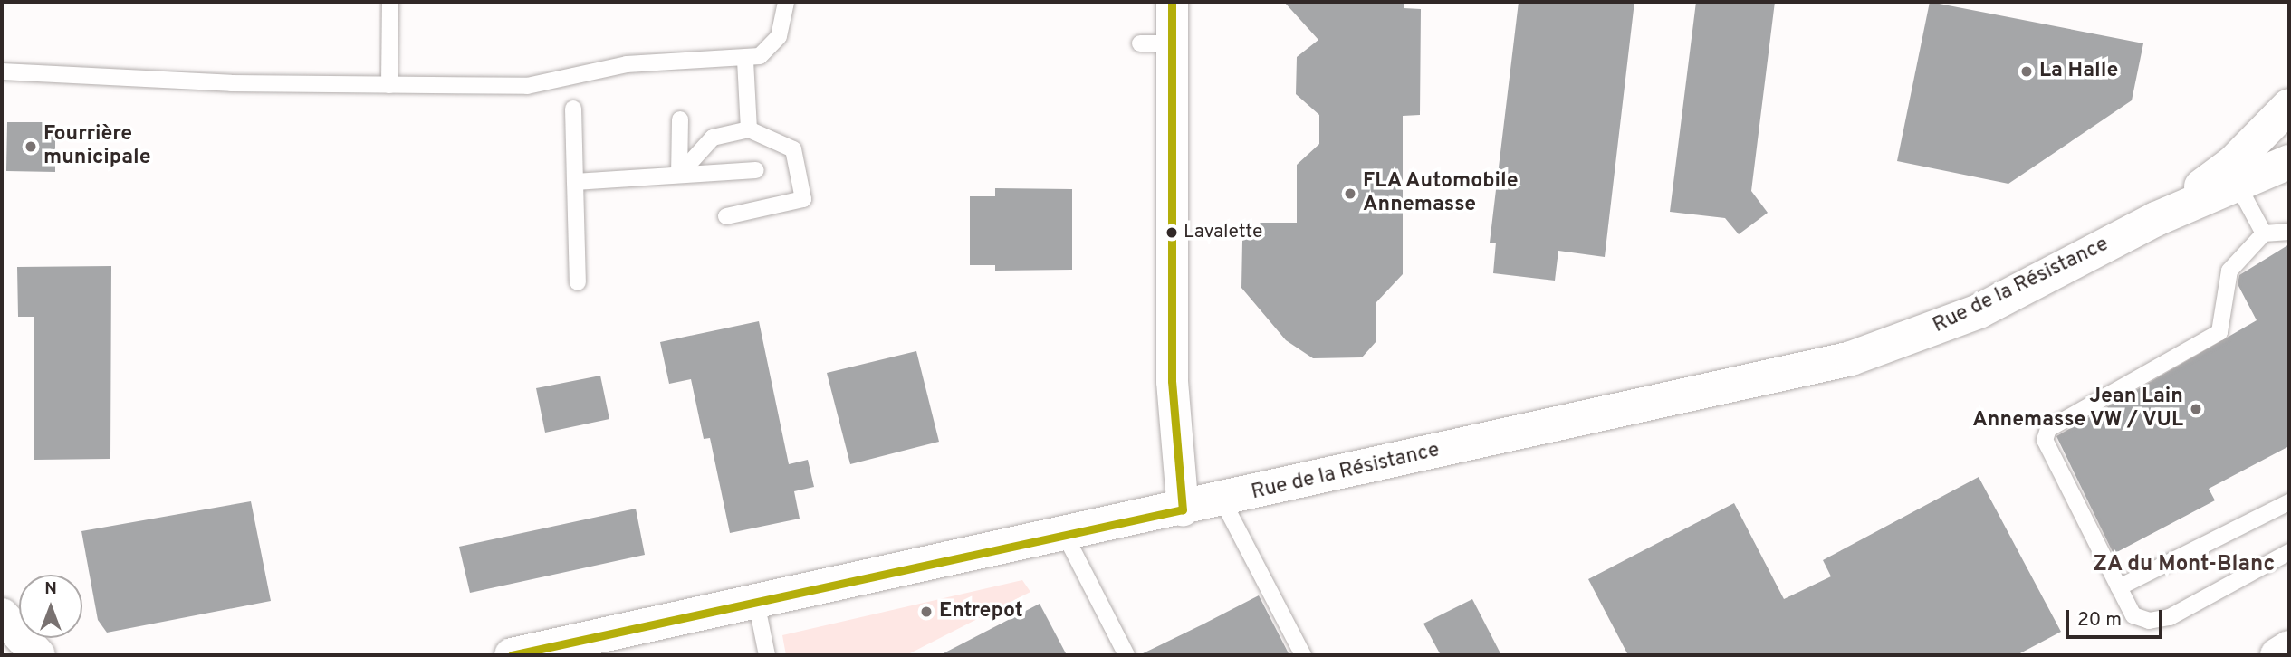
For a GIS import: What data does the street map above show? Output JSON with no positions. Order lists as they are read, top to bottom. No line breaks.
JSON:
{"streets":{"street":["Rue de la Résistance"]},"districts":["ZA du Mont-Blanc"],"places":["La Halle","Fourrière municipale","FLA Automobile Annemasse","Lavalette","Jean Lain Annemasse VW / VUL","Entrepot"],"scale_bar":"20 m","north":"top"}
